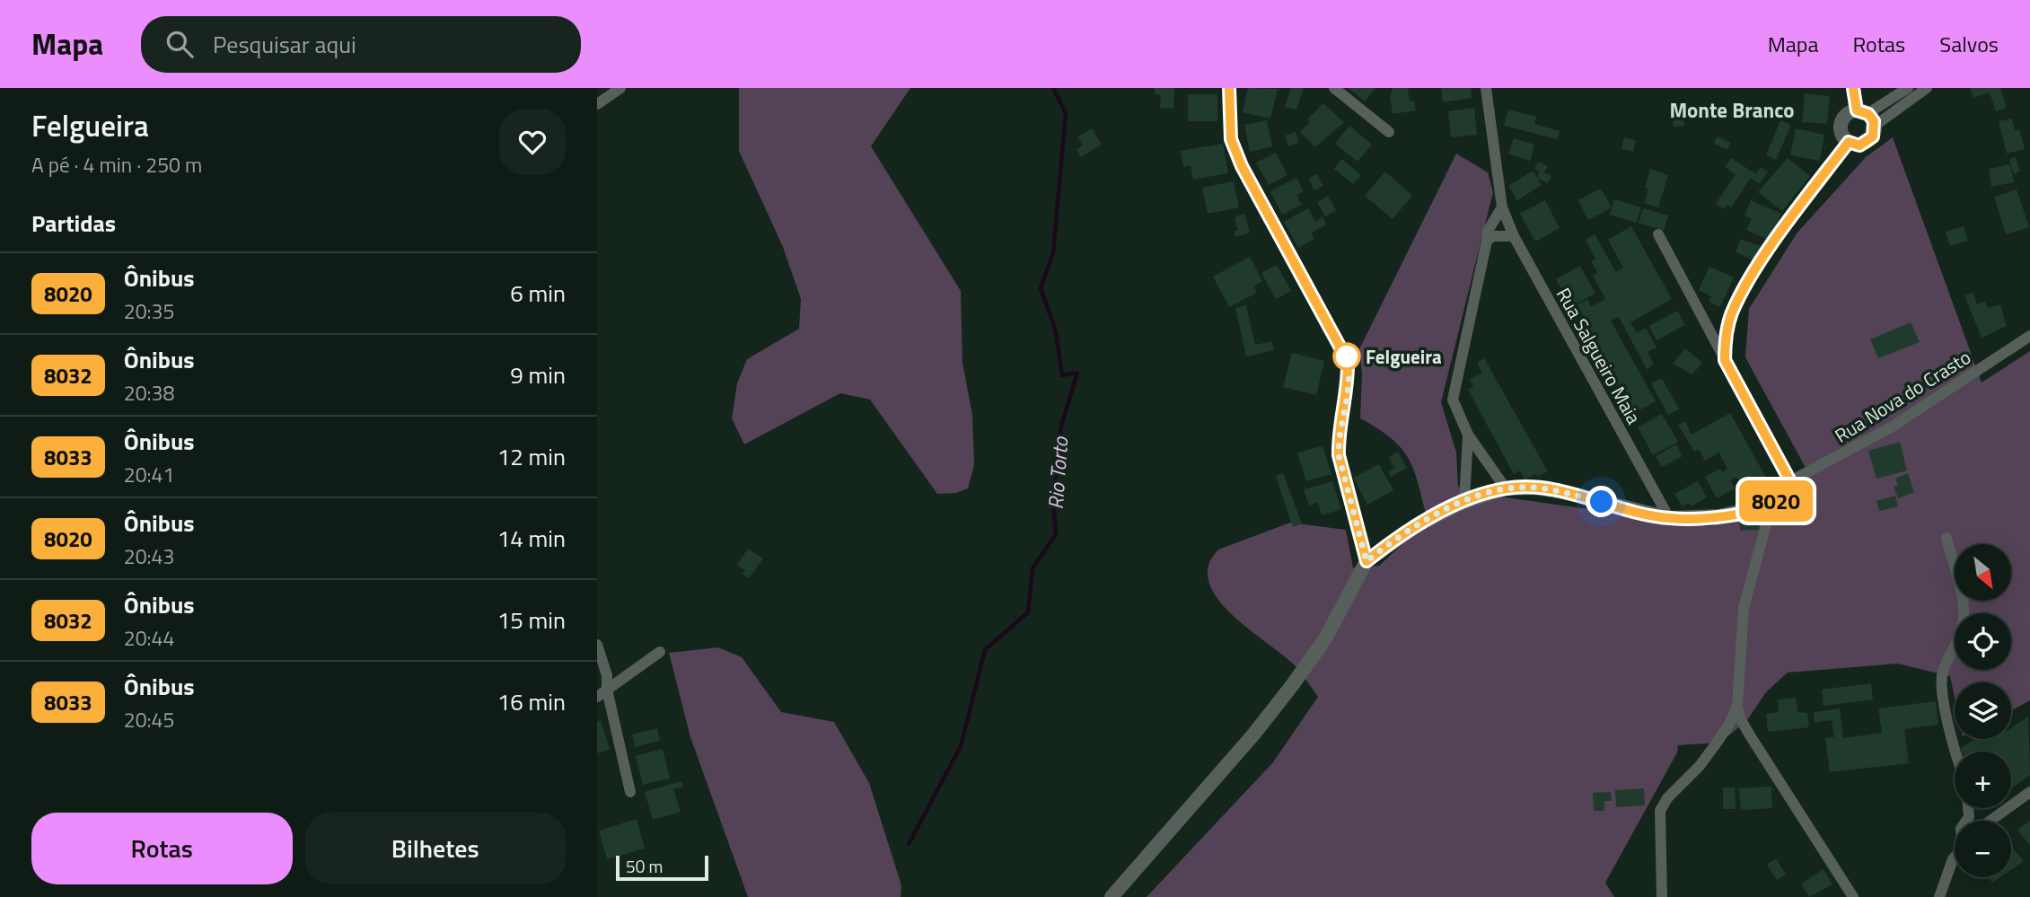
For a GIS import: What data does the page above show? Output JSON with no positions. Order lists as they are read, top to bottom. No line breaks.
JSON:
{"streets":{"street":["Rua Salgueiro Maia","Rua Nova do Crasto"]},"districts":["Monte Branco"],"water":["Rio Torto"],"places":["Felgueira"],"lines":["bus line 8020"],"scale_bar":"50 m","north":"bottom right","page":{"header":"Mapa","search":"Pesquisar aqui","nav":["Mapa","Rotas","Salvos"],"heading":[["Felgueira","A pé · 4 min · 250 m"],"Partidas"],"on_map":"8020","list":[{"mark":"8020","name":"Ônibus","note":"20:35","value":"6 min"},{"mark":"8032","name":"Ônibus","note":"20:38","value":"9 min"},{"mark":"8033","name":"Ônibus","note":"20:41","value":"12 min"},{"mark":"8020","name":"Ônibus","note":"20:43","value":"14 min"},{"mark":"8032","name":"Ônibus","note":"20:44","value":"15 min"},{"mark":"8033","name":"Ônibus","note":"20:45","value":"16 min"}],"map_buttons":["+","−"],"buttons":["Rotas","Bilhetes"],"scale":"50 m"}}
